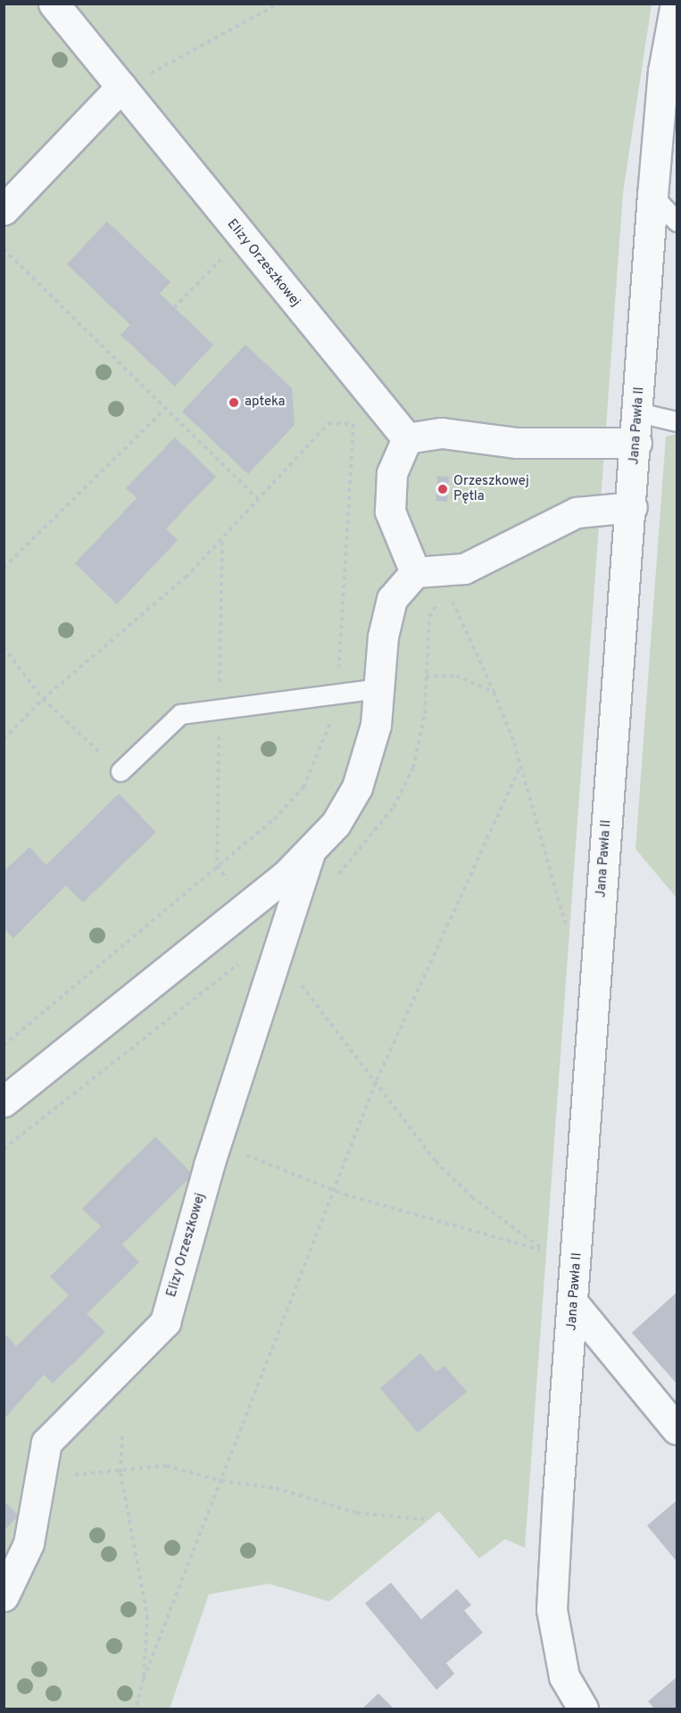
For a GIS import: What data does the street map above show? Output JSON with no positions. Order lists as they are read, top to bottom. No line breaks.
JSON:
{"streets":{"street":["Elizy Orzeszkowej","Jana Pawła II"]},"places":["apteka","Orzeszkowej Pętla"]}
